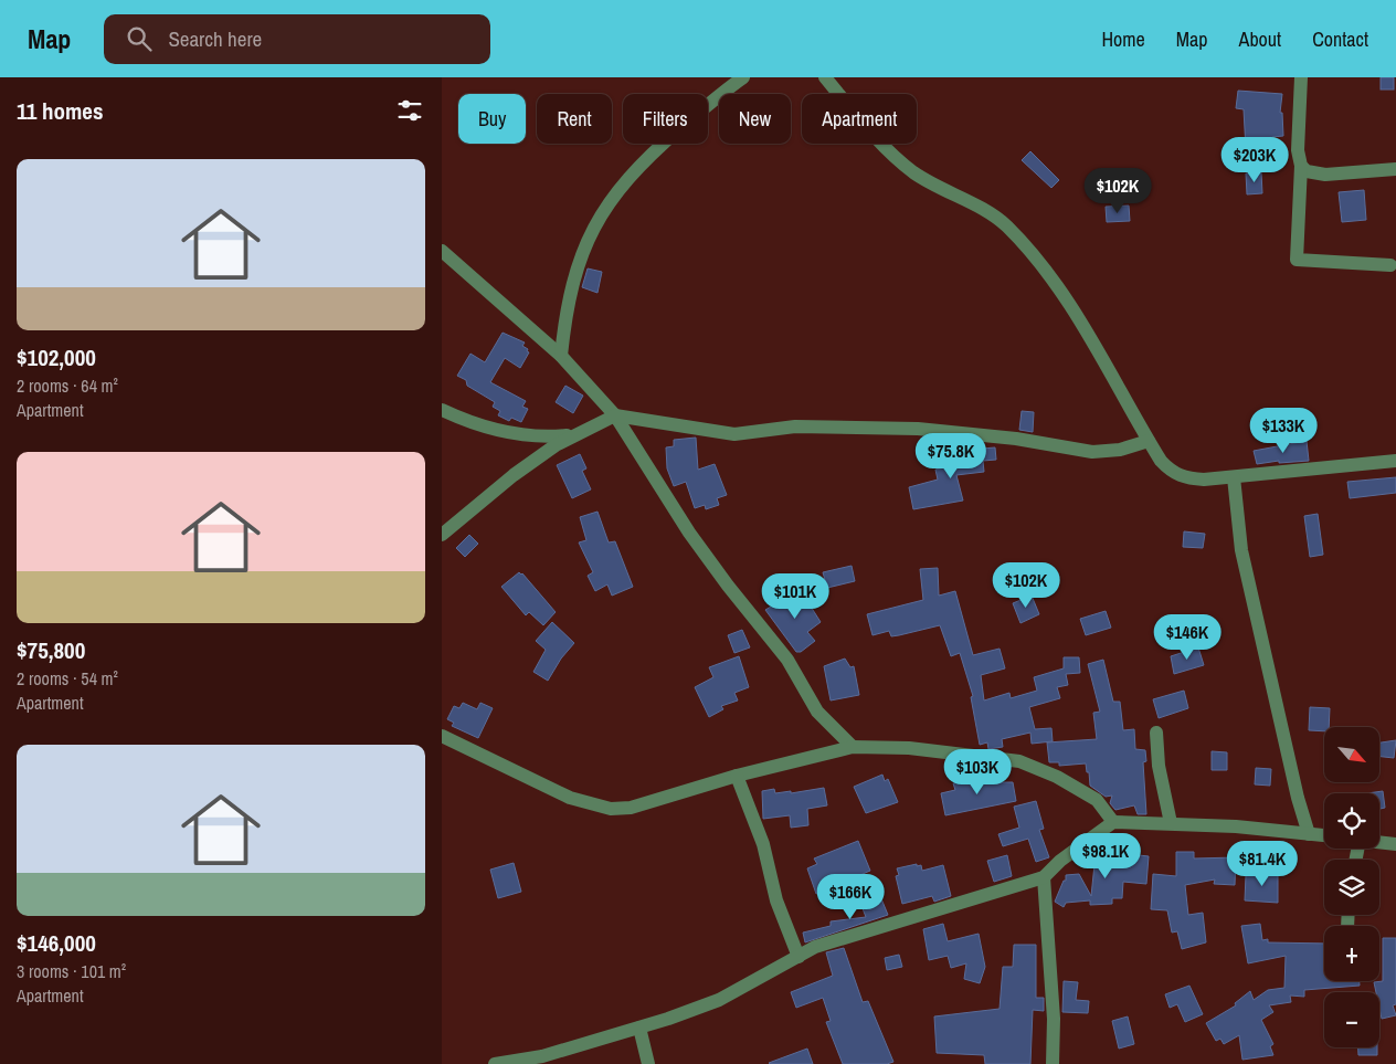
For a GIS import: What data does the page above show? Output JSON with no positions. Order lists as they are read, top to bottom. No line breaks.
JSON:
{"north":"bottom right","page":{"header":"Map","search":"Search here","nav":["Home","Map","About","Contact"],"heading":"11 homes","chip":["Buy","Rent","Filters","New","Apartment"],"price":["$203K","$102K","$133K","$75.8K","$102K","$101K","$146K","$103K","$98.1K","$81.4K","$166K"],"list":[{"name":"$102,000","note":"2 rooms · 64 m² · Apartment"},{"name":"$75,800","note":"2 rooms · 54 m² · Apartment"},{"name":"$146,000","note":"3 rooms · 101 m² · Apartment"}],"map_buttons":["+","−"]}}
